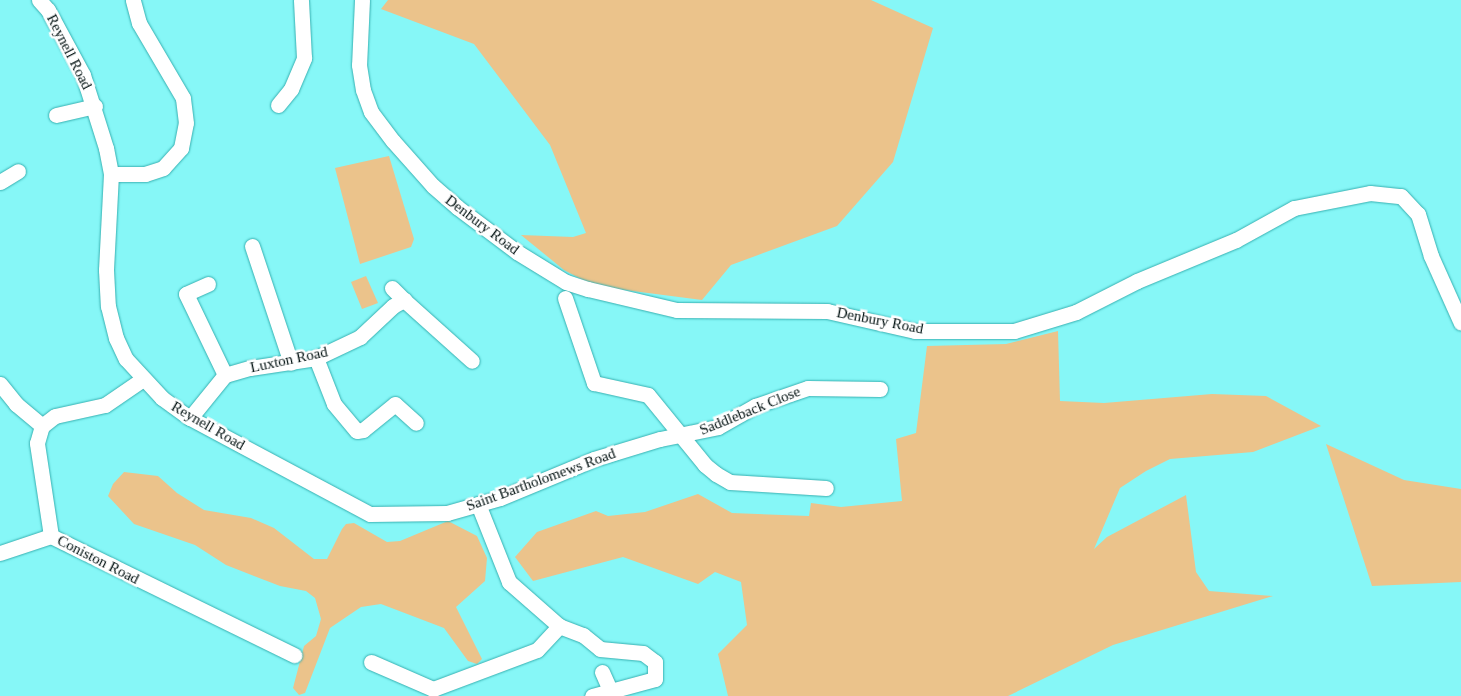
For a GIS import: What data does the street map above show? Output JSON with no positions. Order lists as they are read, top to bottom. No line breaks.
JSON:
{"streets":{"street":["Reynell Road","Denbury Road","Luxton Road","Saddleback Close","Saint Bartholomews Road","Coniston Road"]},"crossings":[["Reynell Road","Saint Bartholomews Road"],["Saddleback Close","Saint Bartholomews Road"]]}
